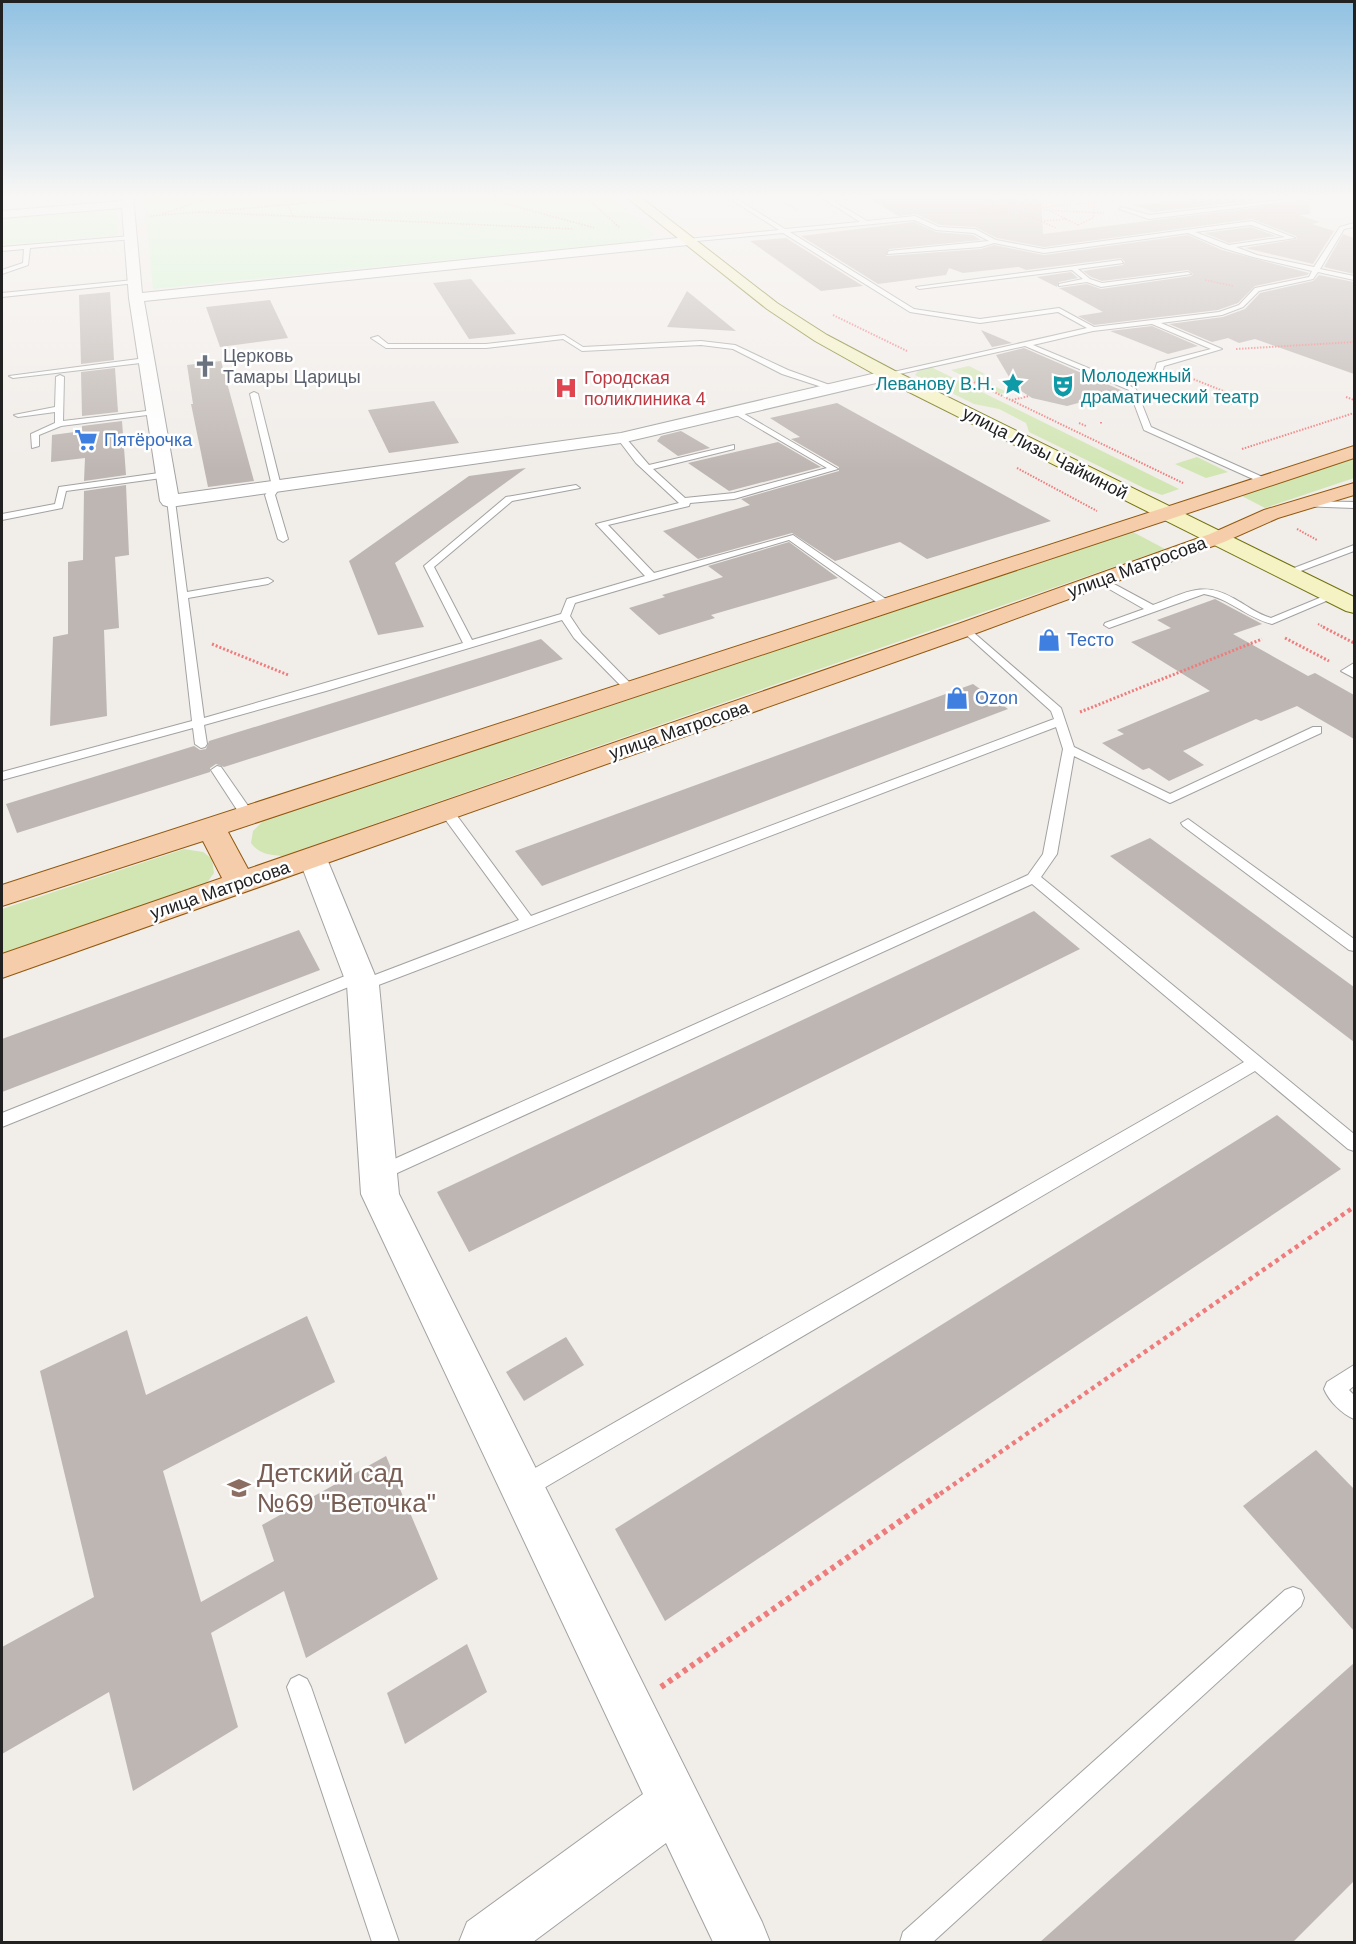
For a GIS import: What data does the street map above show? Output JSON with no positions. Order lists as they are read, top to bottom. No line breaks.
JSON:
{"streets":{"main road":["улица Лизы Чайкиной","улица Матросова"]},"crossings":[["улица Лизы Чайкиной","улица Матросова"]],"places":{"church":["Церковь Тамары Царицы"],"place":["Леванову В.Н."],"theatre":["Молодежный драматический театр"],"hospital":["Городская поликлиника 4"],"supermarket":["Пятёрочка"],"shop":["Тесто","Ozon"],"school or university":["Детский сад №69 \"Веточка\""]}}
